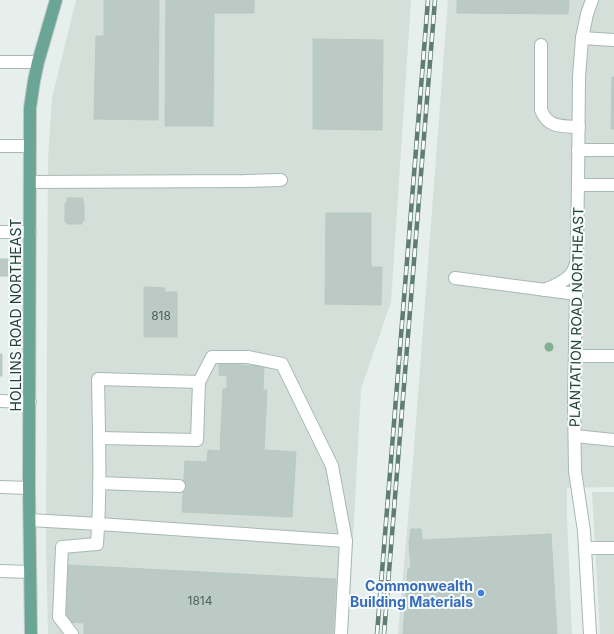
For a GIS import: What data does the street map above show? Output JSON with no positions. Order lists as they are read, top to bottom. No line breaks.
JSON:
{"streets":{"main road":["HOLLINS ROAD NORTHEAST"],"street":["PLANTATION ROAD NORTHEAST"]},"places":["Commonwealth Building Materials"],"house_numbers":["818","1814"]}
